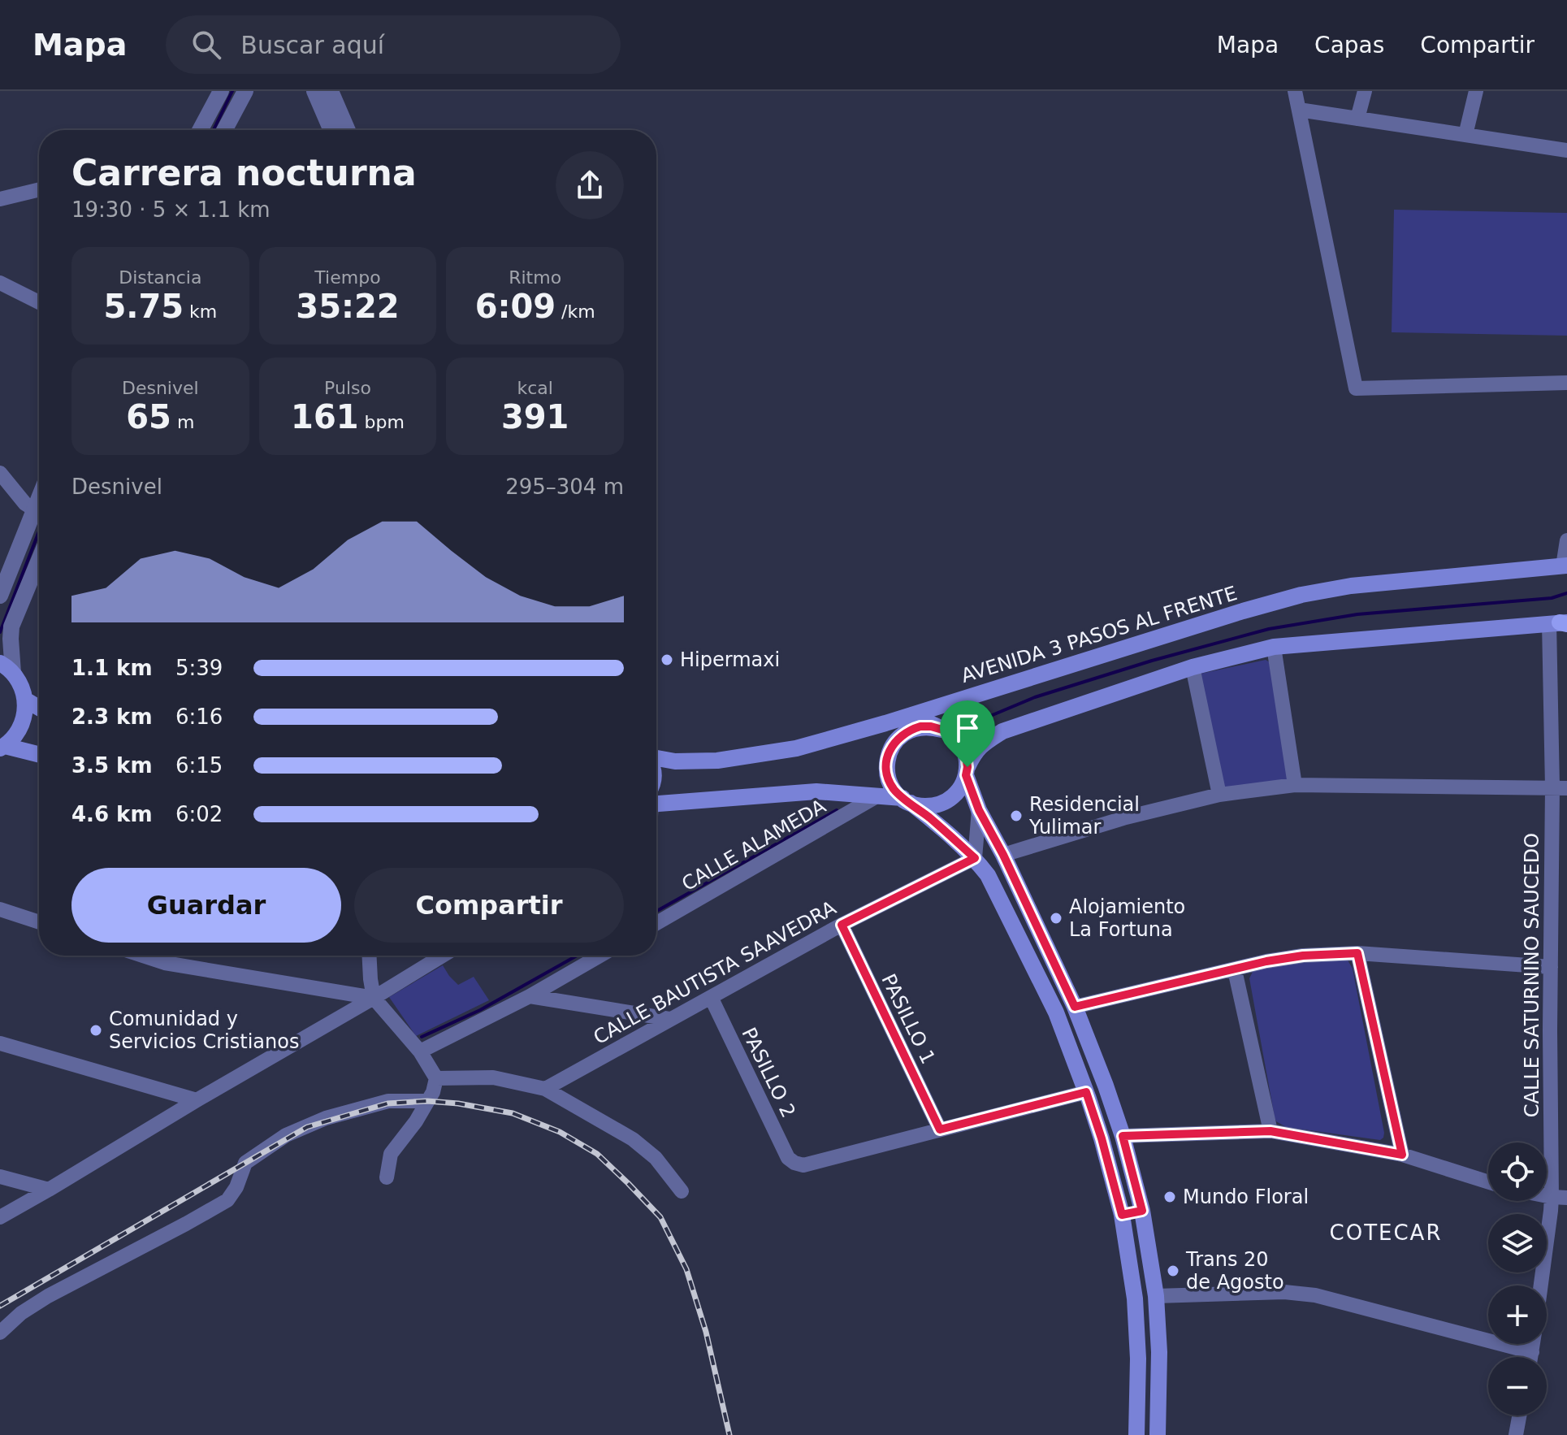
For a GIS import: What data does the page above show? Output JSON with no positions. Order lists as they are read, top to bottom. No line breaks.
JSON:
{"streets":{"main road":["AVENIDA 3 PASOS AL FRENTE"],"street":["CALLE ALAMEDA","CALLE BAUTISTA SAAVEDRA","CALLE SATURNINO SAUCEDO","PASILLO 1","PASILLO 2"]},"crossings":[["CALLE BAUTISTA SAAVEDRA","PASILLO 1"],["CALLE BAUTISTA SAAVEDRA","PASILLO 2"],["PASILLO 1","PASILLO 2"]],"districts":["COTECAR"],"places":["Hipermaxi","Residencial Yulimar","Alojamiento La Fortuna","Comunidad y Servicios Cristianos","Mundo Floral","Trans 20 de Agosto"],"page":{"header":"Mapa","search":"Buscar aquí","nav":["Mapa","Capas","Compartir"],"heading":["Carrera nocturna","19:30 · 5 × 1.1 km"],"stats":[["Distancia","5.75 km"],["Tiempo","35:22"],["Ritmo","6:09 /km"],["Desnivel","65 m"],["Pulso","161 bpm"],["kcal","391"]],"chart":["Desnivel","295–304 m"],"list":[{"name":"1.1 km","note":"5:39"},{"name":"2.3 km","note":"6:16"},{"name":"3.5 km","note":"6:15"},{"name":"4.6 km","note":"6:02"}],"buttons":["Guardar","Compartir"],"map_buttons":["+","−"]}}
